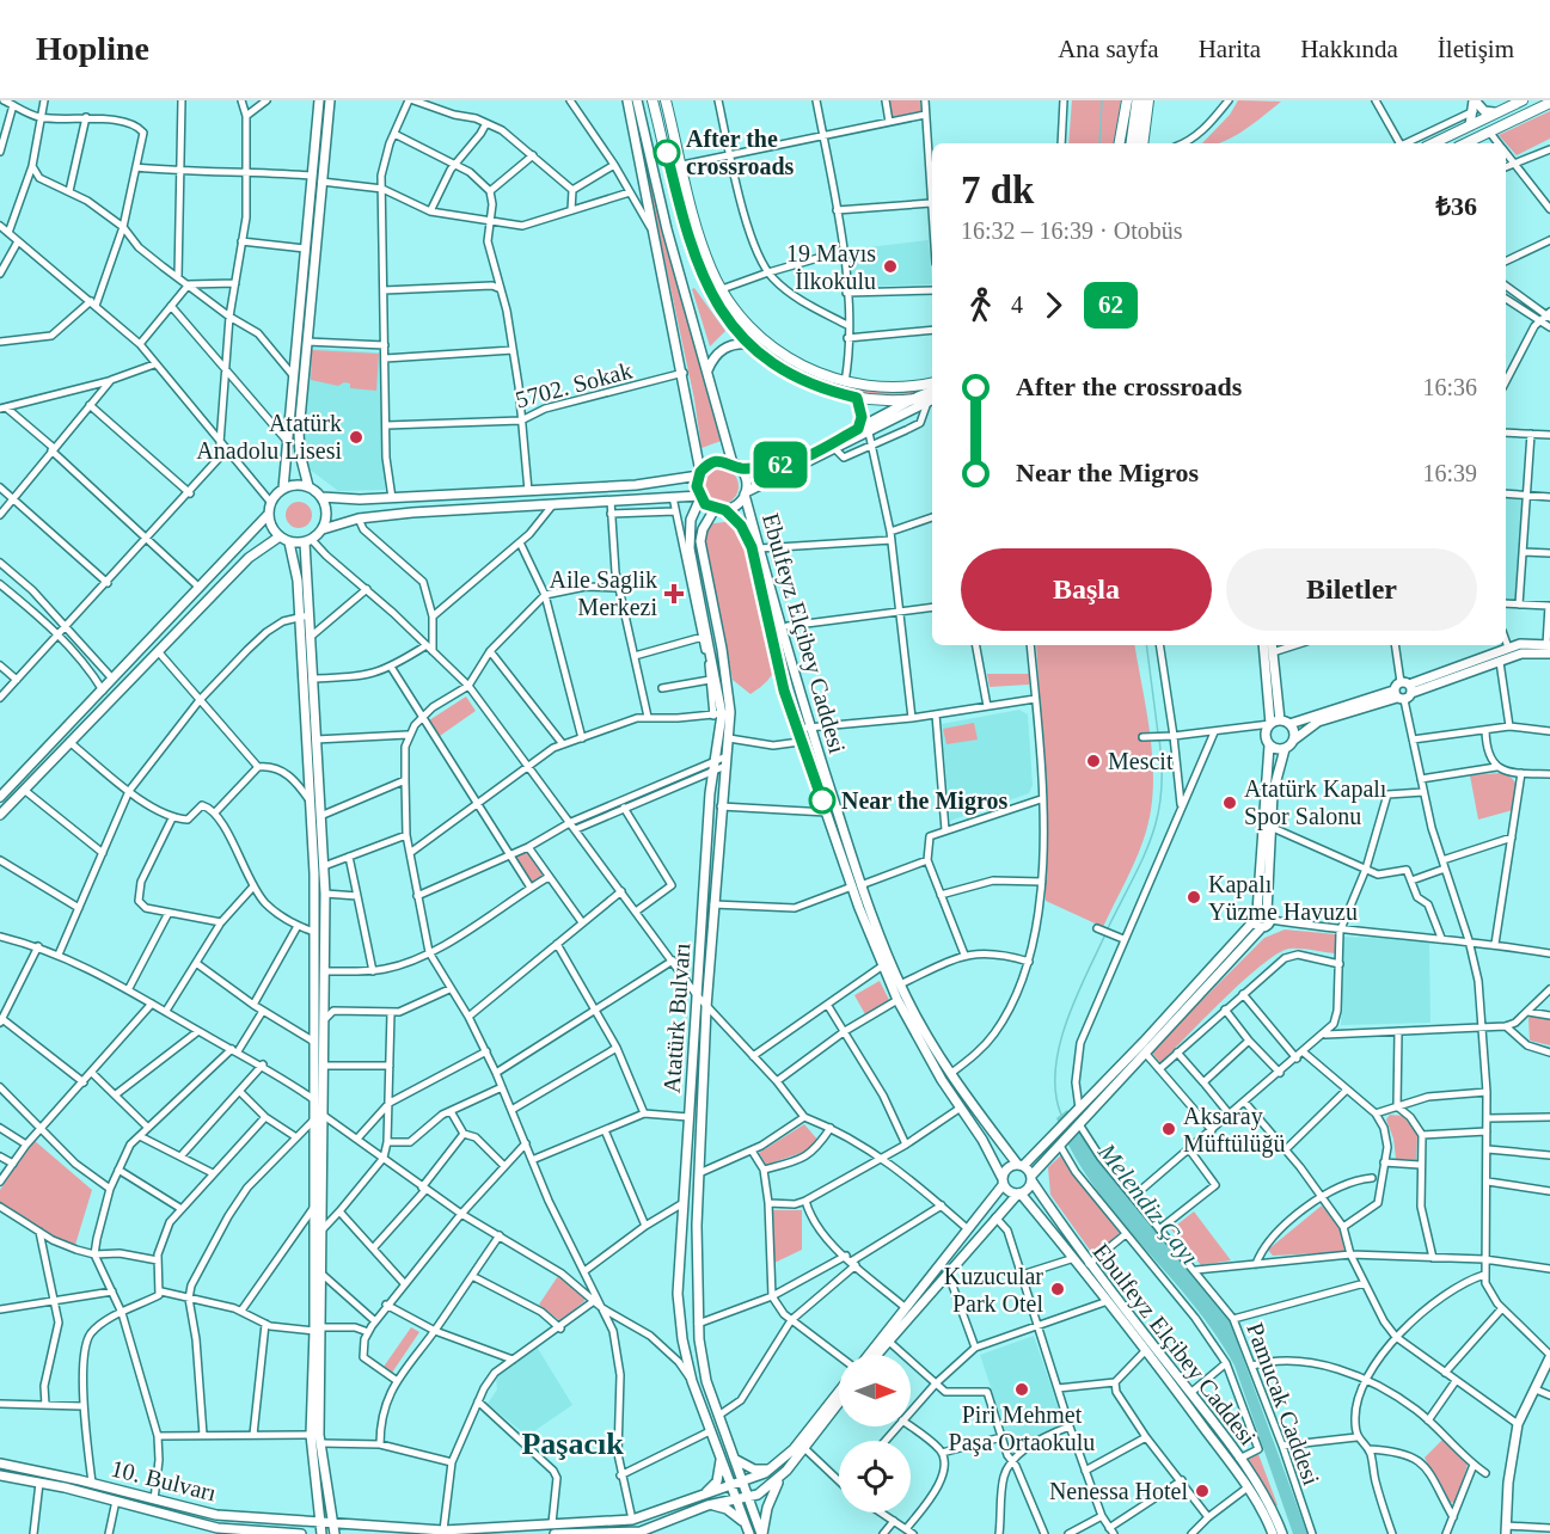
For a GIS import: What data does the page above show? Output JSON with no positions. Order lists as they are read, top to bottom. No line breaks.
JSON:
{"streets":{"main road":["Ebulfeyz Elçibey Caddesi","Atatürk Bulvarı","10. Bulvarı"],"street":["5702. Sokak","Pamucak Caddesi"]},"crossings":[["Ebulfeyz Elçibey Caddesi","Atatürk Bulvarı"],["Atatürk Bulvarı","10. Bulvarı"]],"districts":["Paşacık"],"water":["Melendiz Çayı"],"places":{"other":["After the crossroads","19 Mayıs İlkokulu","Atatürk Anadolu Lisesi","Mescit","Near the Migros","Atatürk Kapalı Spor Salonu","Kapalı Yüzme Havuzu","Aksaray Müftülüğü","Kuzucular Park Otel","Piri Mehmet Paşa Ortaokulu","Nenessa Hotel"],"health":["Aile Saglik Merkezi"]},"lines":["bus line 62"],"north":"right","page":{"header":"Hopline","nav":["Ana sayfa","Harita","Hakkında","İletişim"],"on_map":"62","heading":["7 dk","16:32 – 16:39 · Otobüs","₺36"],"legs":["4","62"],"list":[{"name":"After the crossroads","value":"16:36"},{"name":"Near the Migros","value":"16:39"}],"buttons":["Başla","Biletler"]}}
